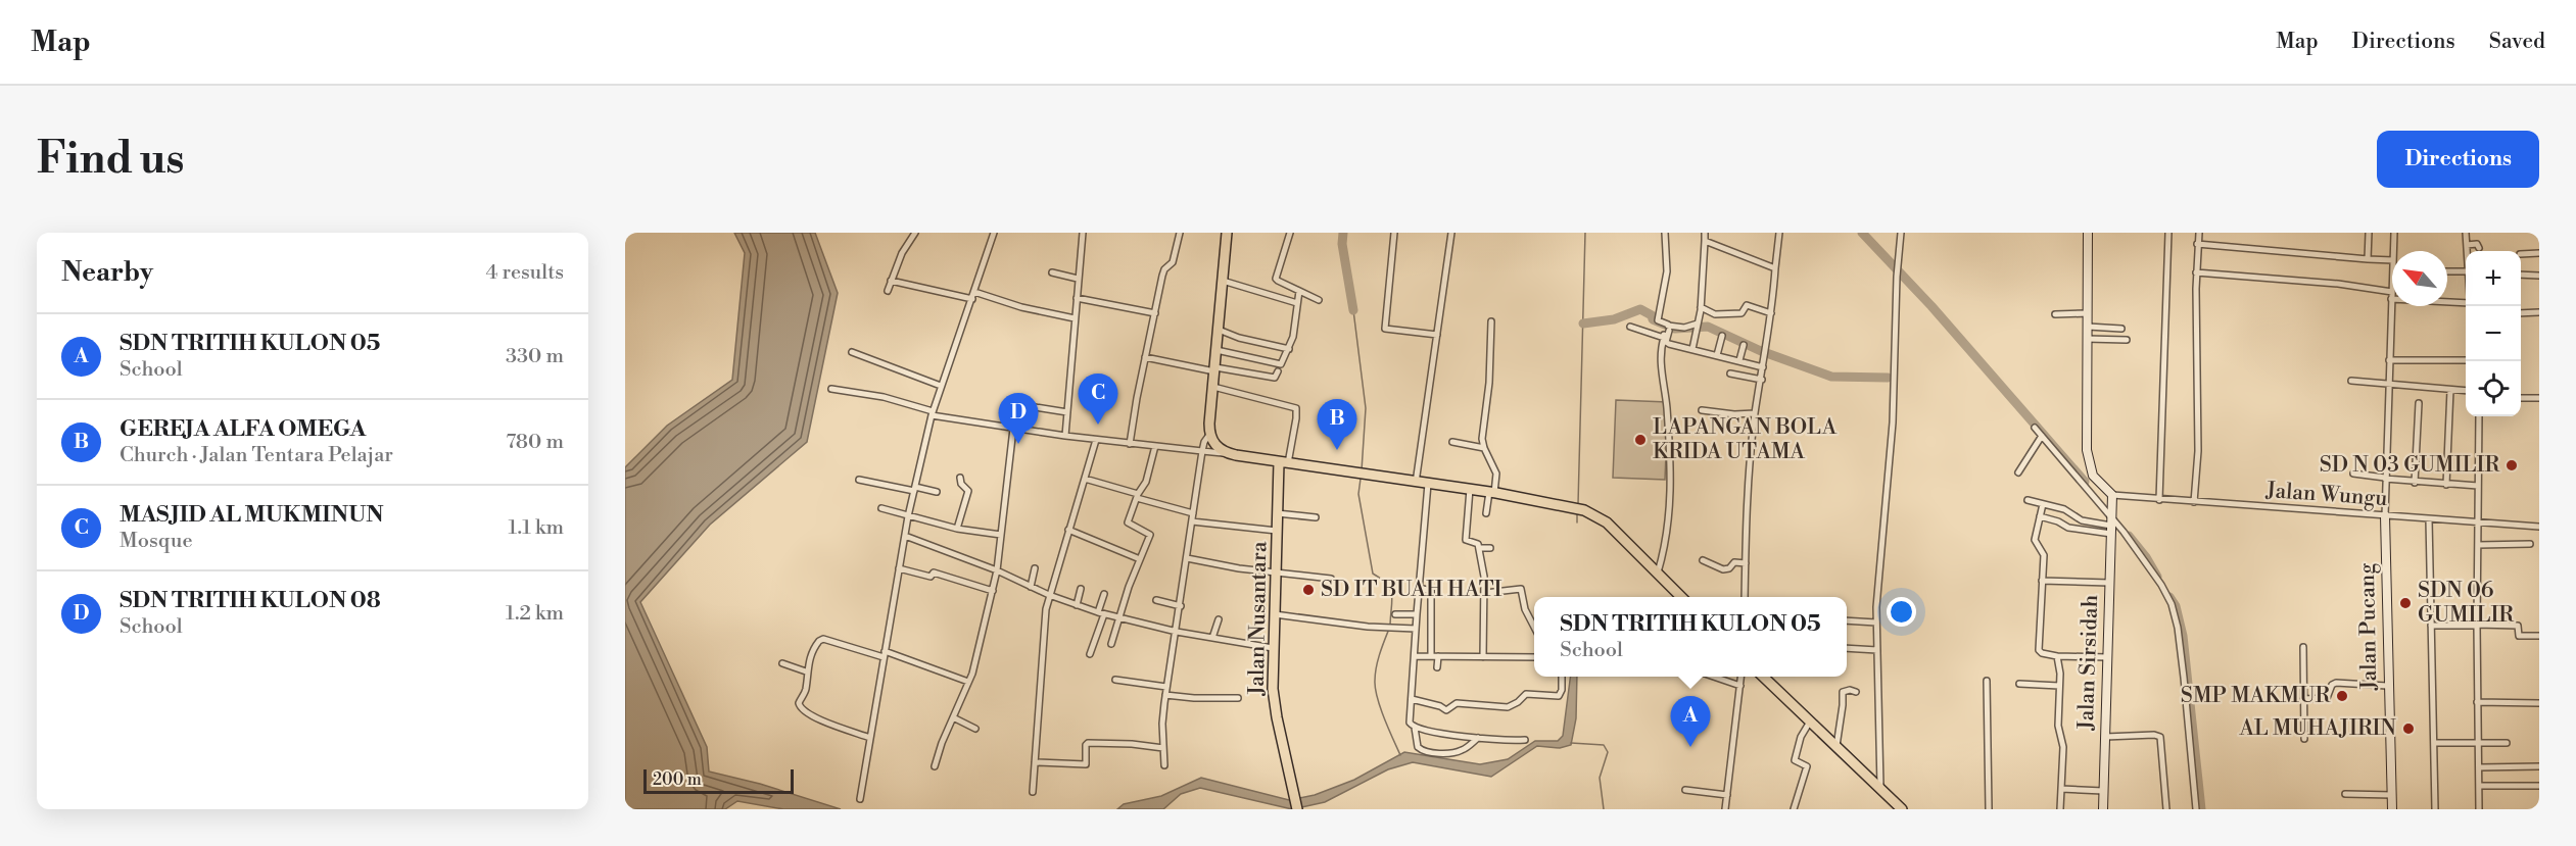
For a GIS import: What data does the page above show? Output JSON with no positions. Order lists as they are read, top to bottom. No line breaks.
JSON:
{"streets":{"highway":["Jalan Nusantara"],"street":["Jalan Wungu","Jalan Pucang","Jalan Sirsidah"]},"crossings":[["Jalan Wungu","Jalan Pucang"],["Jalan Wungu","Jalan Sirsidah"]],"places":["LAPANGAN BOLA KRIDA UTAMA","SD N 03 GUMILIR","SD IT BUAH HATI","SDN 06 GUMILIR","SMP MAKMUR","AL MUHAJIRIN"],"scale_bar":"200 m","north":"top left","page":{"header":"Map","nav":["Map","Directions","Saved"],"buttons":"Directions","title":"Find us","heading":["Nearby","4 results"],"map_buttons":["+","−"],"list":[{"mark":"A","name":"SDN TRITIH KULON 05","note":"School","value":"330 m"},{"mark":"B","name":"GEREJA ALFA OMEGA","note":"Church · Jalan Tentara Pelajar","value":"780 m"},{"mark":"C","name":"MASJID AL MUKMINUN","note":"Mosque","value":"1.1 km"},{"mark":"D","name":"SDN TRITIH KULON 08","note":"School","value":"1.2 km"}],"pins":["C","D","B","A"],"popup":["SDN TRITIH KULON 05","School"],"scale":"200 m"}}
